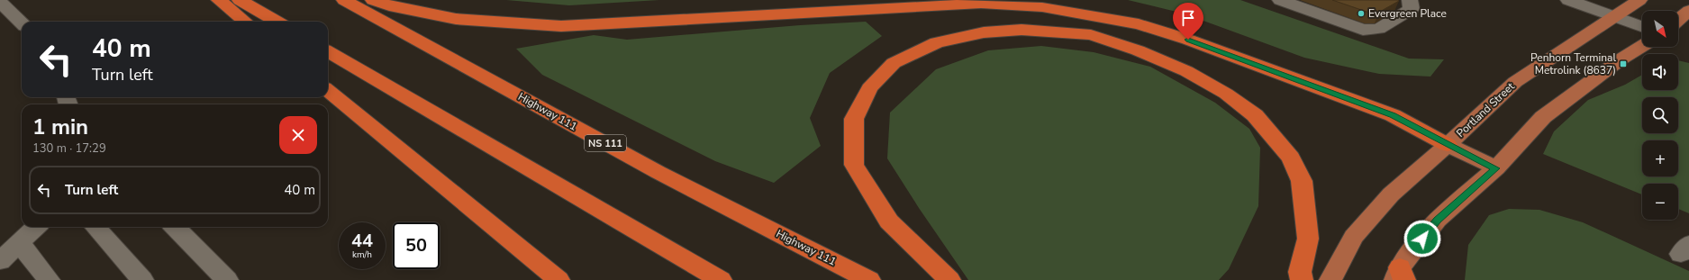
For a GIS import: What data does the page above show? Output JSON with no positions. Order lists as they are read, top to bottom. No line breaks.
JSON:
{"streets":{"highway":["Highway 111","NS 111"],"main road":["Portland Street"]},"places":{"other":["Evergreen Place"],"transit":["Penhorn Terminal Metrolink (8637)"]},"north":"bottom right","page":{"map_buttons":["+","−"],"turn":["40 m","Turn left"],"heading":["1 min","130 m · 17:29"],"list":[{"name":"Turn left","value":"40 m"}],"speed":"44 km/h","limit":"50"}}
